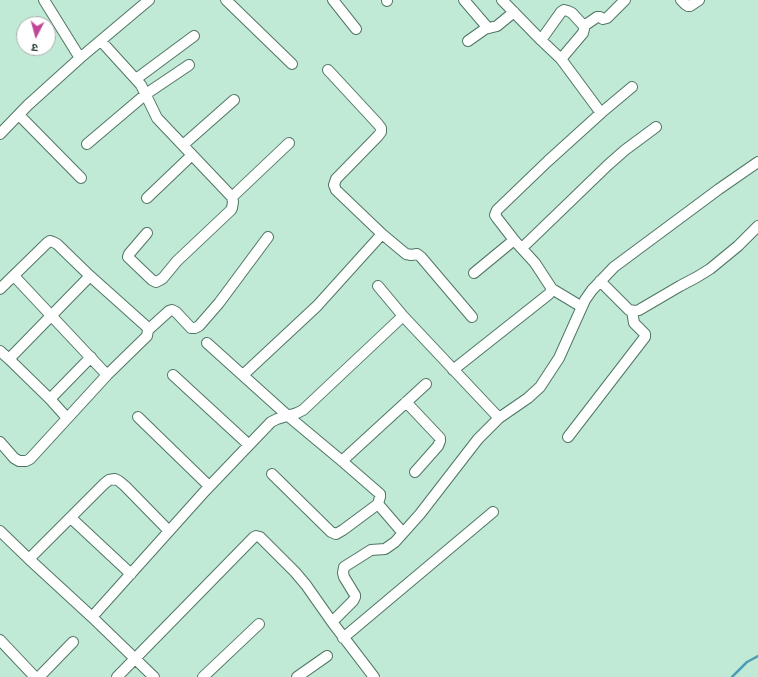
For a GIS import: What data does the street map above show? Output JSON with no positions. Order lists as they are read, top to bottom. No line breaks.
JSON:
{"north":"bottom"}
